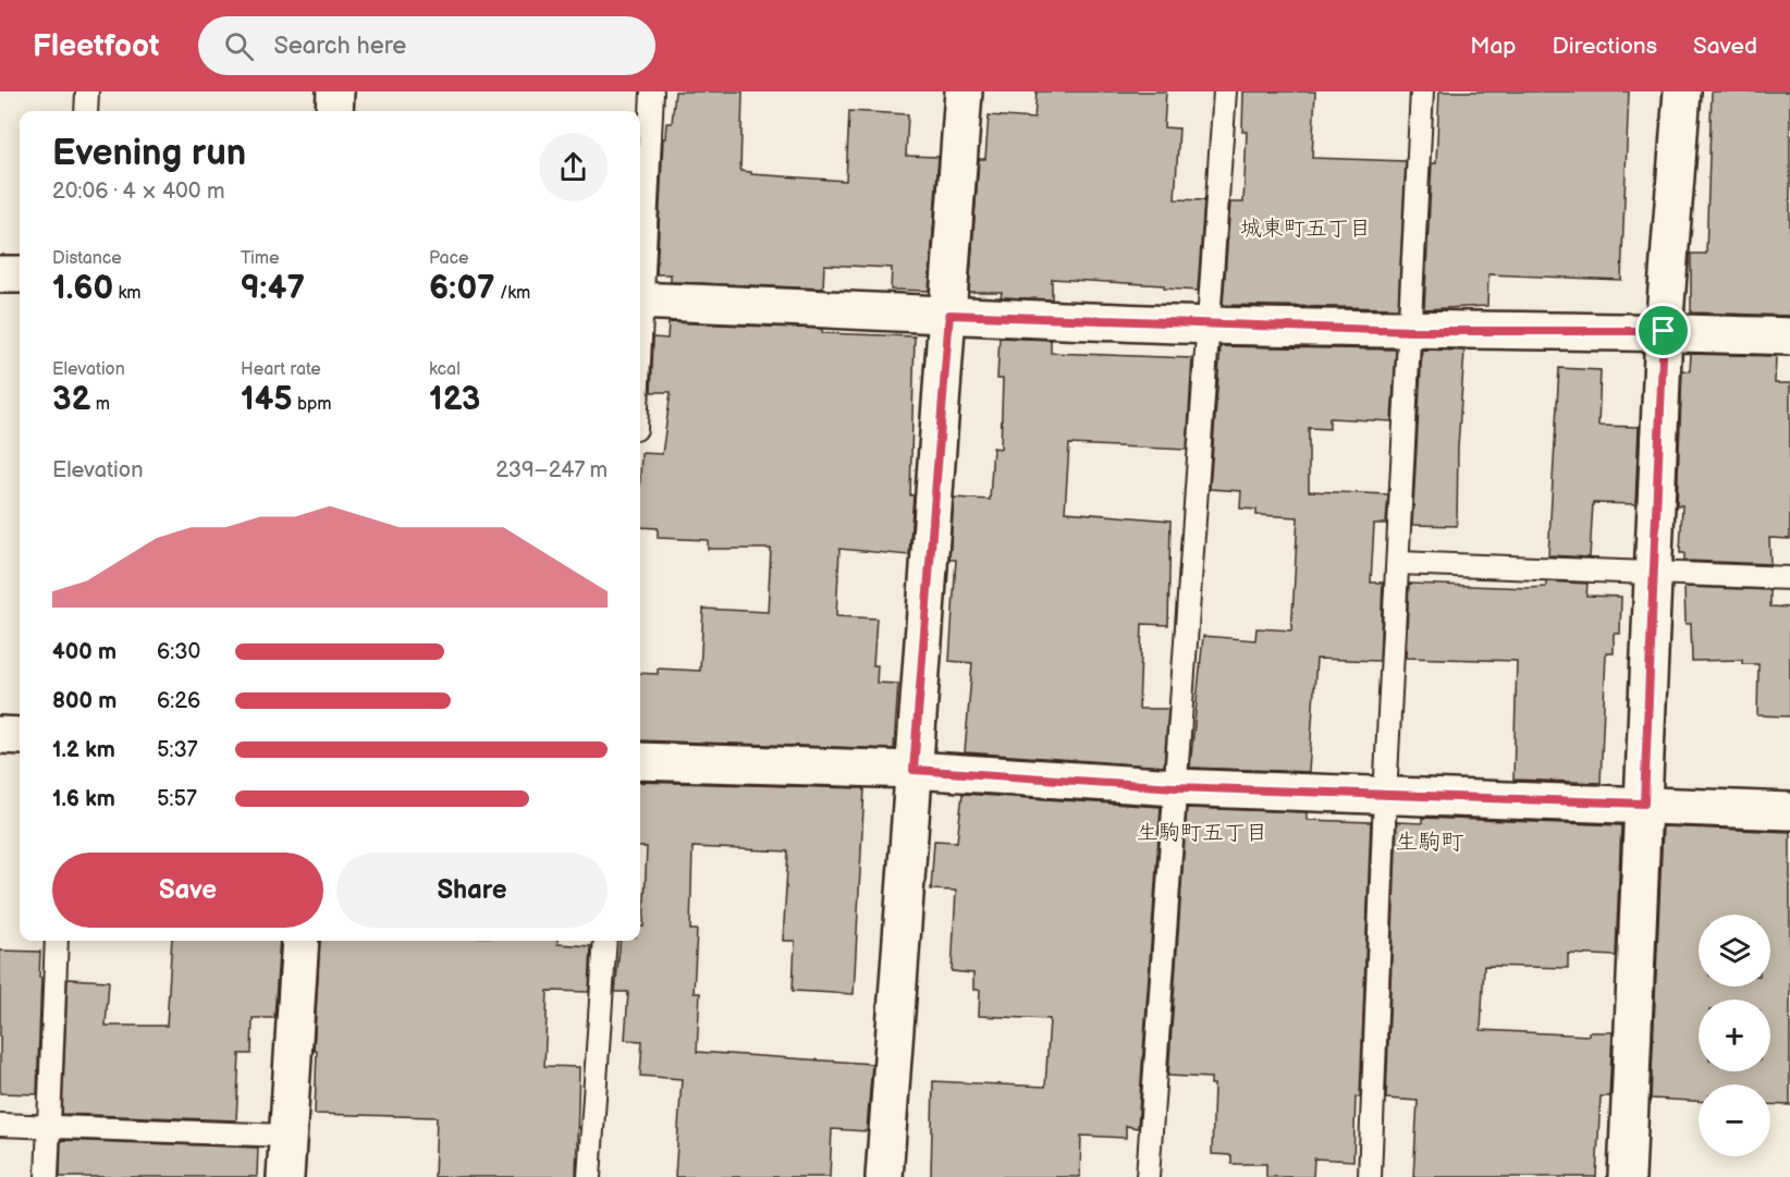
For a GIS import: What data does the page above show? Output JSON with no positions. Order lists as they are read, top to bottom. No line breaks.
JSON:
{"districts":["城東町五丁目","生駒町五丁目","生駒町"],"page":{"header":"Fleetfoot","search":"Search here","nav":["Map","Directions","Saved"],"heading":["Evening run","20:06 · 4 × 400 m"],"stats":[["Distance","1.60 km"],["Time","9:47"],["Pace","6:07 /km"],["Elevation","32 m"],["Heart rate","145 bpm"],["kcal","123"]],"chart":["Elevation","239–247 m"],"list":[{"name":"400 m","note":"6:30"},{"name":"800 m","note":"6:26"},{"name":"1.2 km","note":"5:37"},{"name":"1.6 km","note":"5:57"}],"buttons":["Save","Share"],"map_buttons":["+","−"]}}
